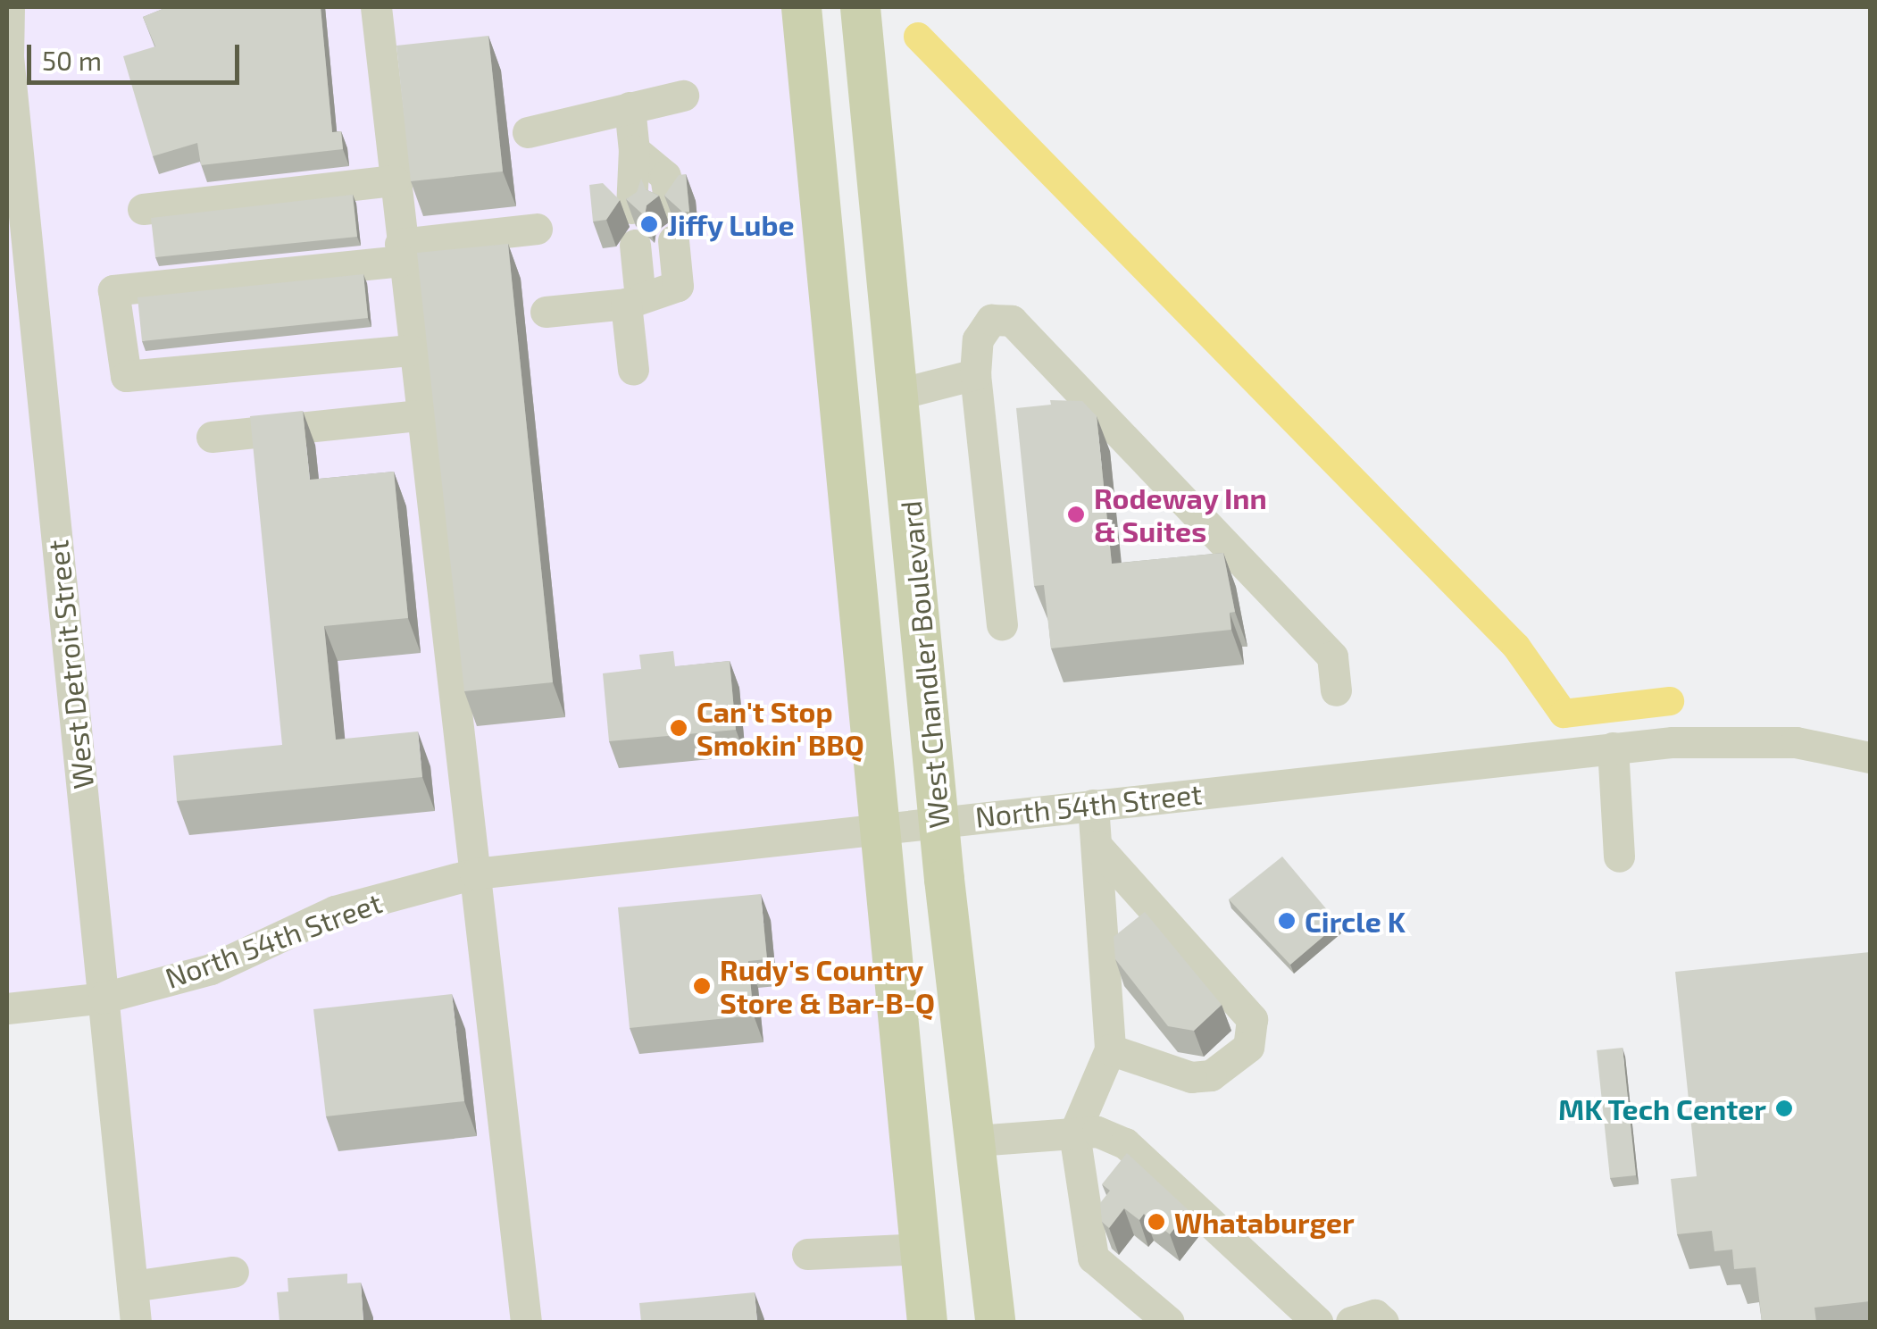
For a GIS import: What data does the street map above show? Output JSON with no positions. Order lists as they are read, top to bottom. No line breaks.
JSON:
{"streets":{"main road":["West Chandler Boulevard"],"street":["West Detroit Street","North 54th Street"]},"crossings":[["West Detroit Street","North 54th Street"],["West Chandler Boulevard","North 54th Street"]],"places":["Jiffy Lube","Rodeway Inn & Suites","Can't Stop Smokin' BBQ","Circle K","Rudy's Country Store & Bar-B-Q","MK Tech Center","Whataburger"],"scale_bar":"50 m"}
